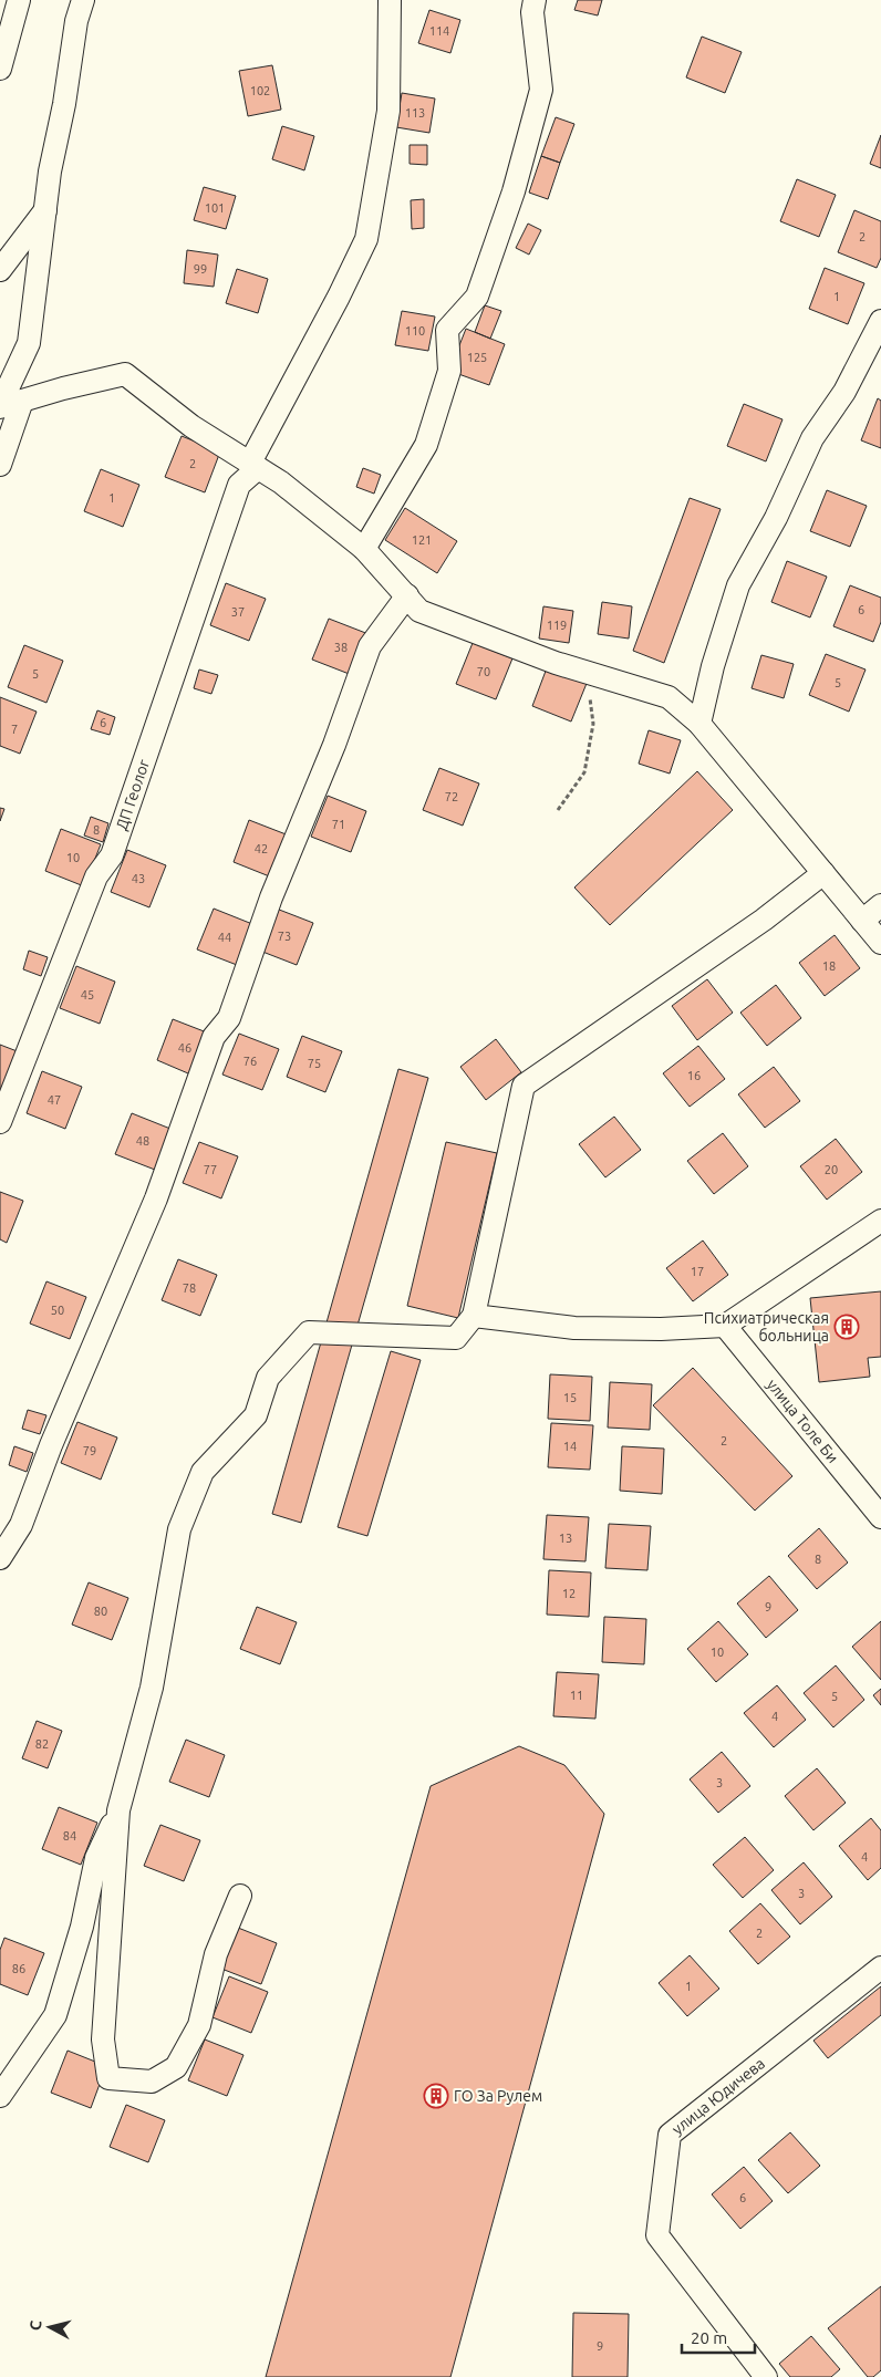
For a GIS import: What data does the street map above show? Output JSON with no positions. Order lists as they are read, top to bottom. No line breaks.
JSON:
{"streets":{"street":["ДП Геолог","улица Толе Би","улица Юдичева"]},"places":{"building":["Психиатрическая больница","ГО За Рулем"]},"house_numbers":["114","102","113","101","2","99","1","110","125","2","1","121","6","37","119","38","70","5","5","6","7","72","71","8","42","10","43","73","44","18","45","46","76","75","16","47","48","77","20","17","78","50","15","2","14","79","13","8","12","9","80","10","11","5","4","82","3","84","4","3","2","86","1","6","9"],"scale_bar":"20 m","north":"left"}
